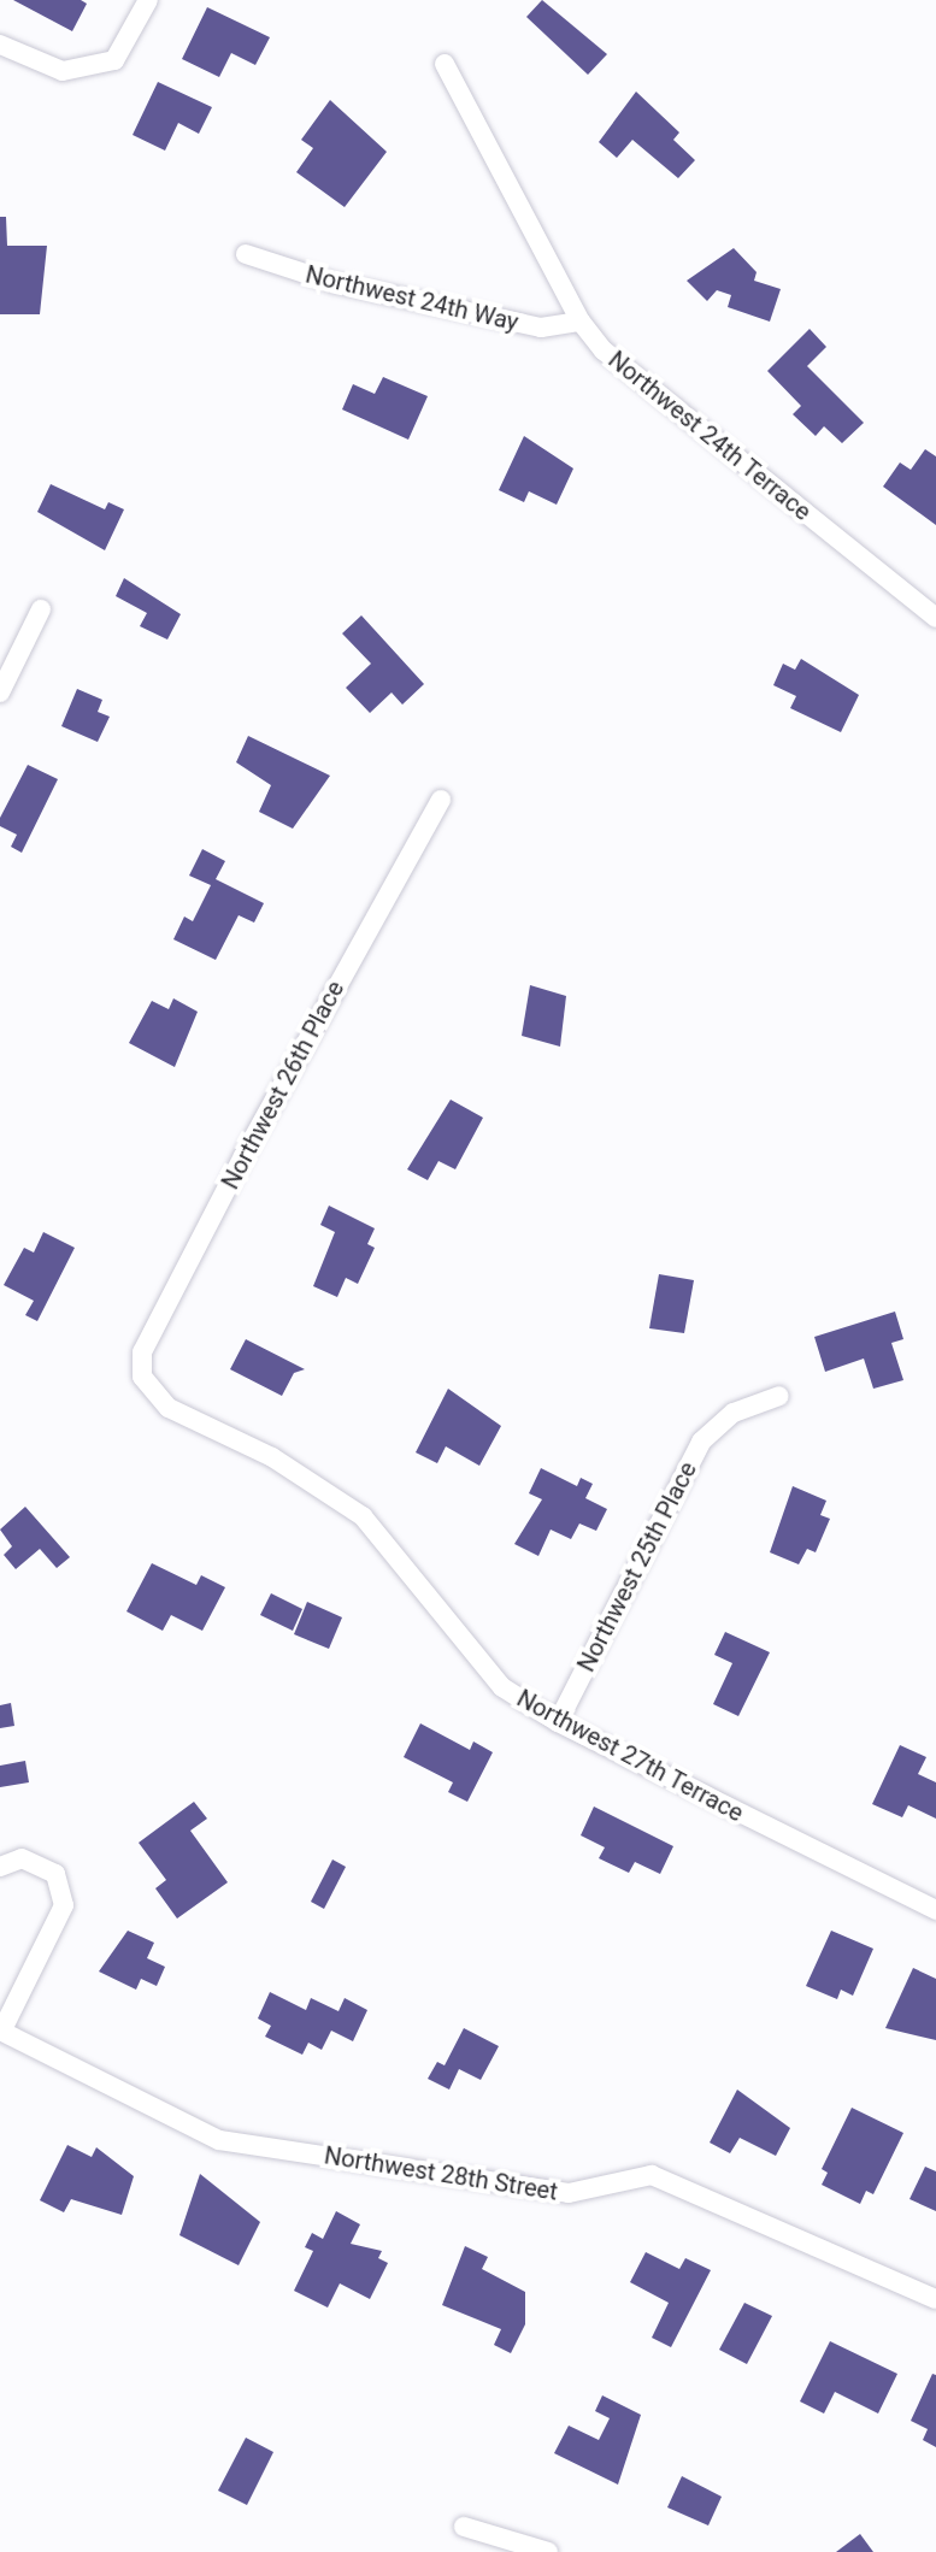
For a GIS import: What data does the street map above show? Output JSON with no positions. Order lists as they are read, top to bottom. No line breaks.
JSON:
{"streets":{"street":["Northwest 24th Way","Northwest 24th Terrace","Northwest 26th Place","Northwest 25th Place","Northwest 27th Terrace","Northwest 28th Street"]},"crossings":[["Northwest 24th Way","Northwest 24th Terrace"],["Northwest 26th Place","Northwest 27th Terrace"],["Northwest 25th Place","Northwest 27th Terrace"]]}
